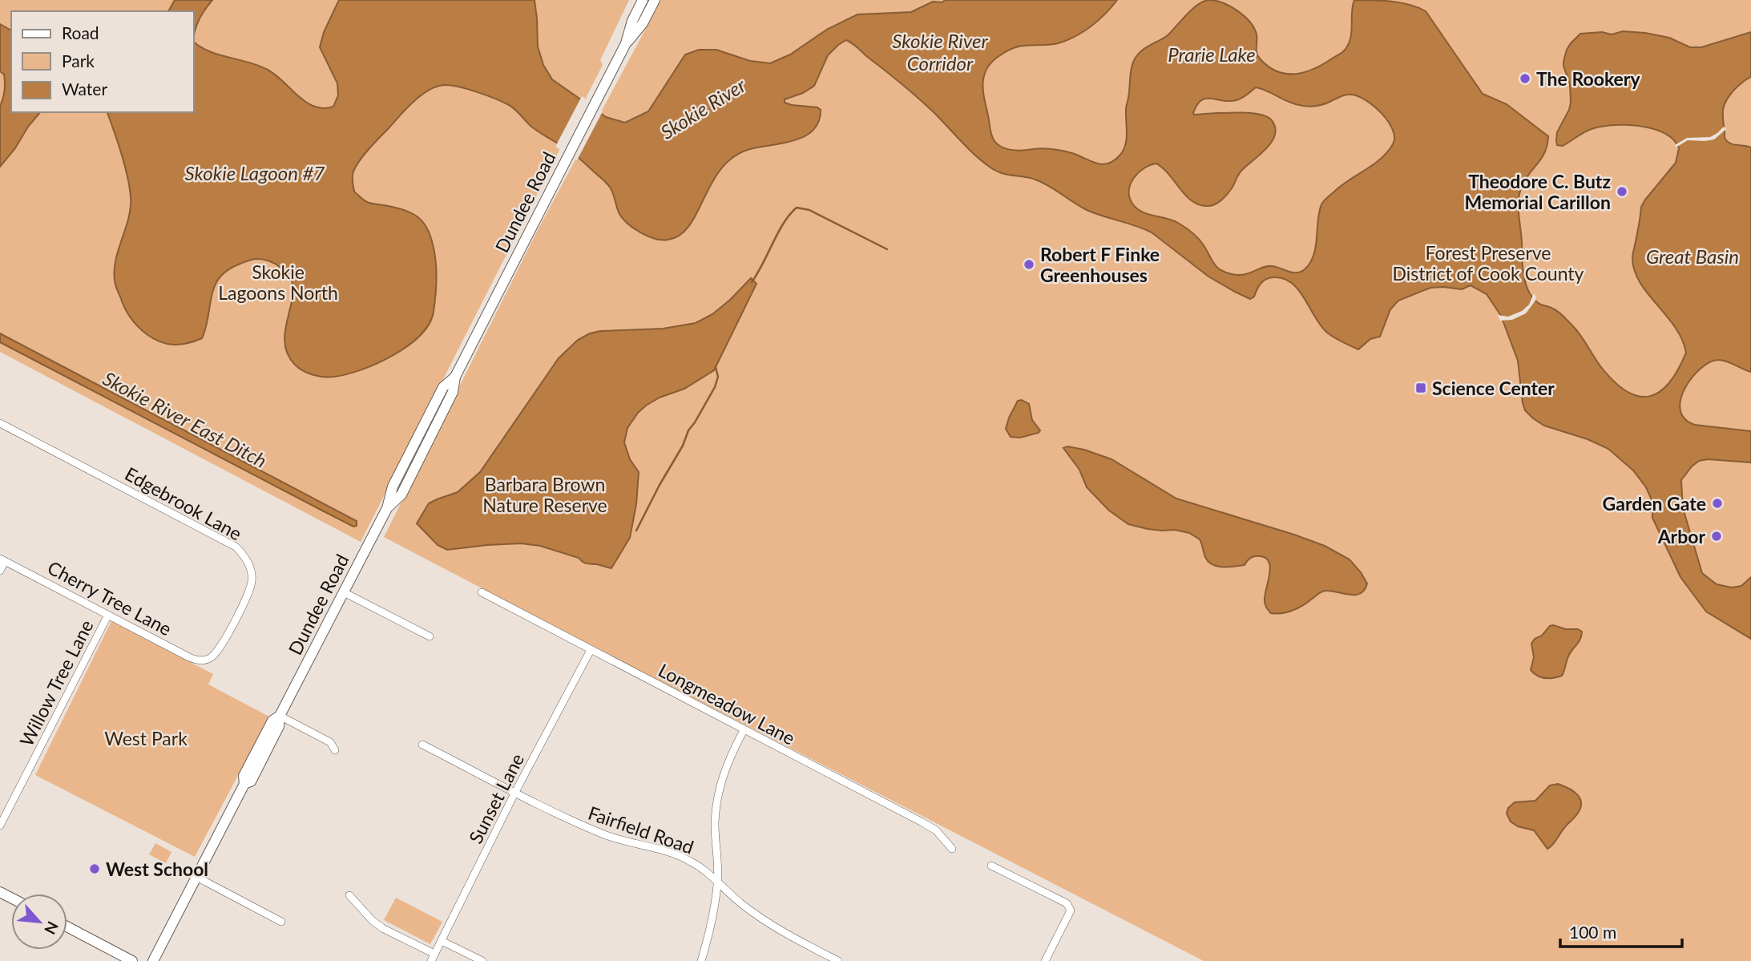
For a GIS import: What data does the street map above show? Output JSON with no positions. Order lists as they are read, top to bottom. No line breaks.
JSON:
{"streets":{"main road":["Dundee Road"],"street":["Edgebrook Lane","Cherry Tree Lane","Willow Tree Lane","Longmeadow Lane","Sunset Lane","Fairfield Road"]},"crossings":[["Edgebrook Lane","Cherry Tree Lane"],["Cherry Tree Lane","Willow Tree Lane"],["Longmeadow Lane","Sunset Lane"],["Sunset Lane","Fairfield Road"]],"water":["Skokie River Corridor","Prarie Lake","Skokie River","Skokie Lagoon #7","Great Basin","Skokie River East Ditch"],"parks":["Forest Preserve District of Cook County","Skokie Lagoons North","Barbara Brown Nature Reserve","West Park"],"places":{"other":["The Rookery","Theodore C. Butz Memorial Carillon","Robert F Finke Greenhouses","Garden Gate","Arbor","West School"],"transit":["Science Center"]},"legend":["Road","Park","Water"],"scale_bar":"100 m","north":"bottom right"}
